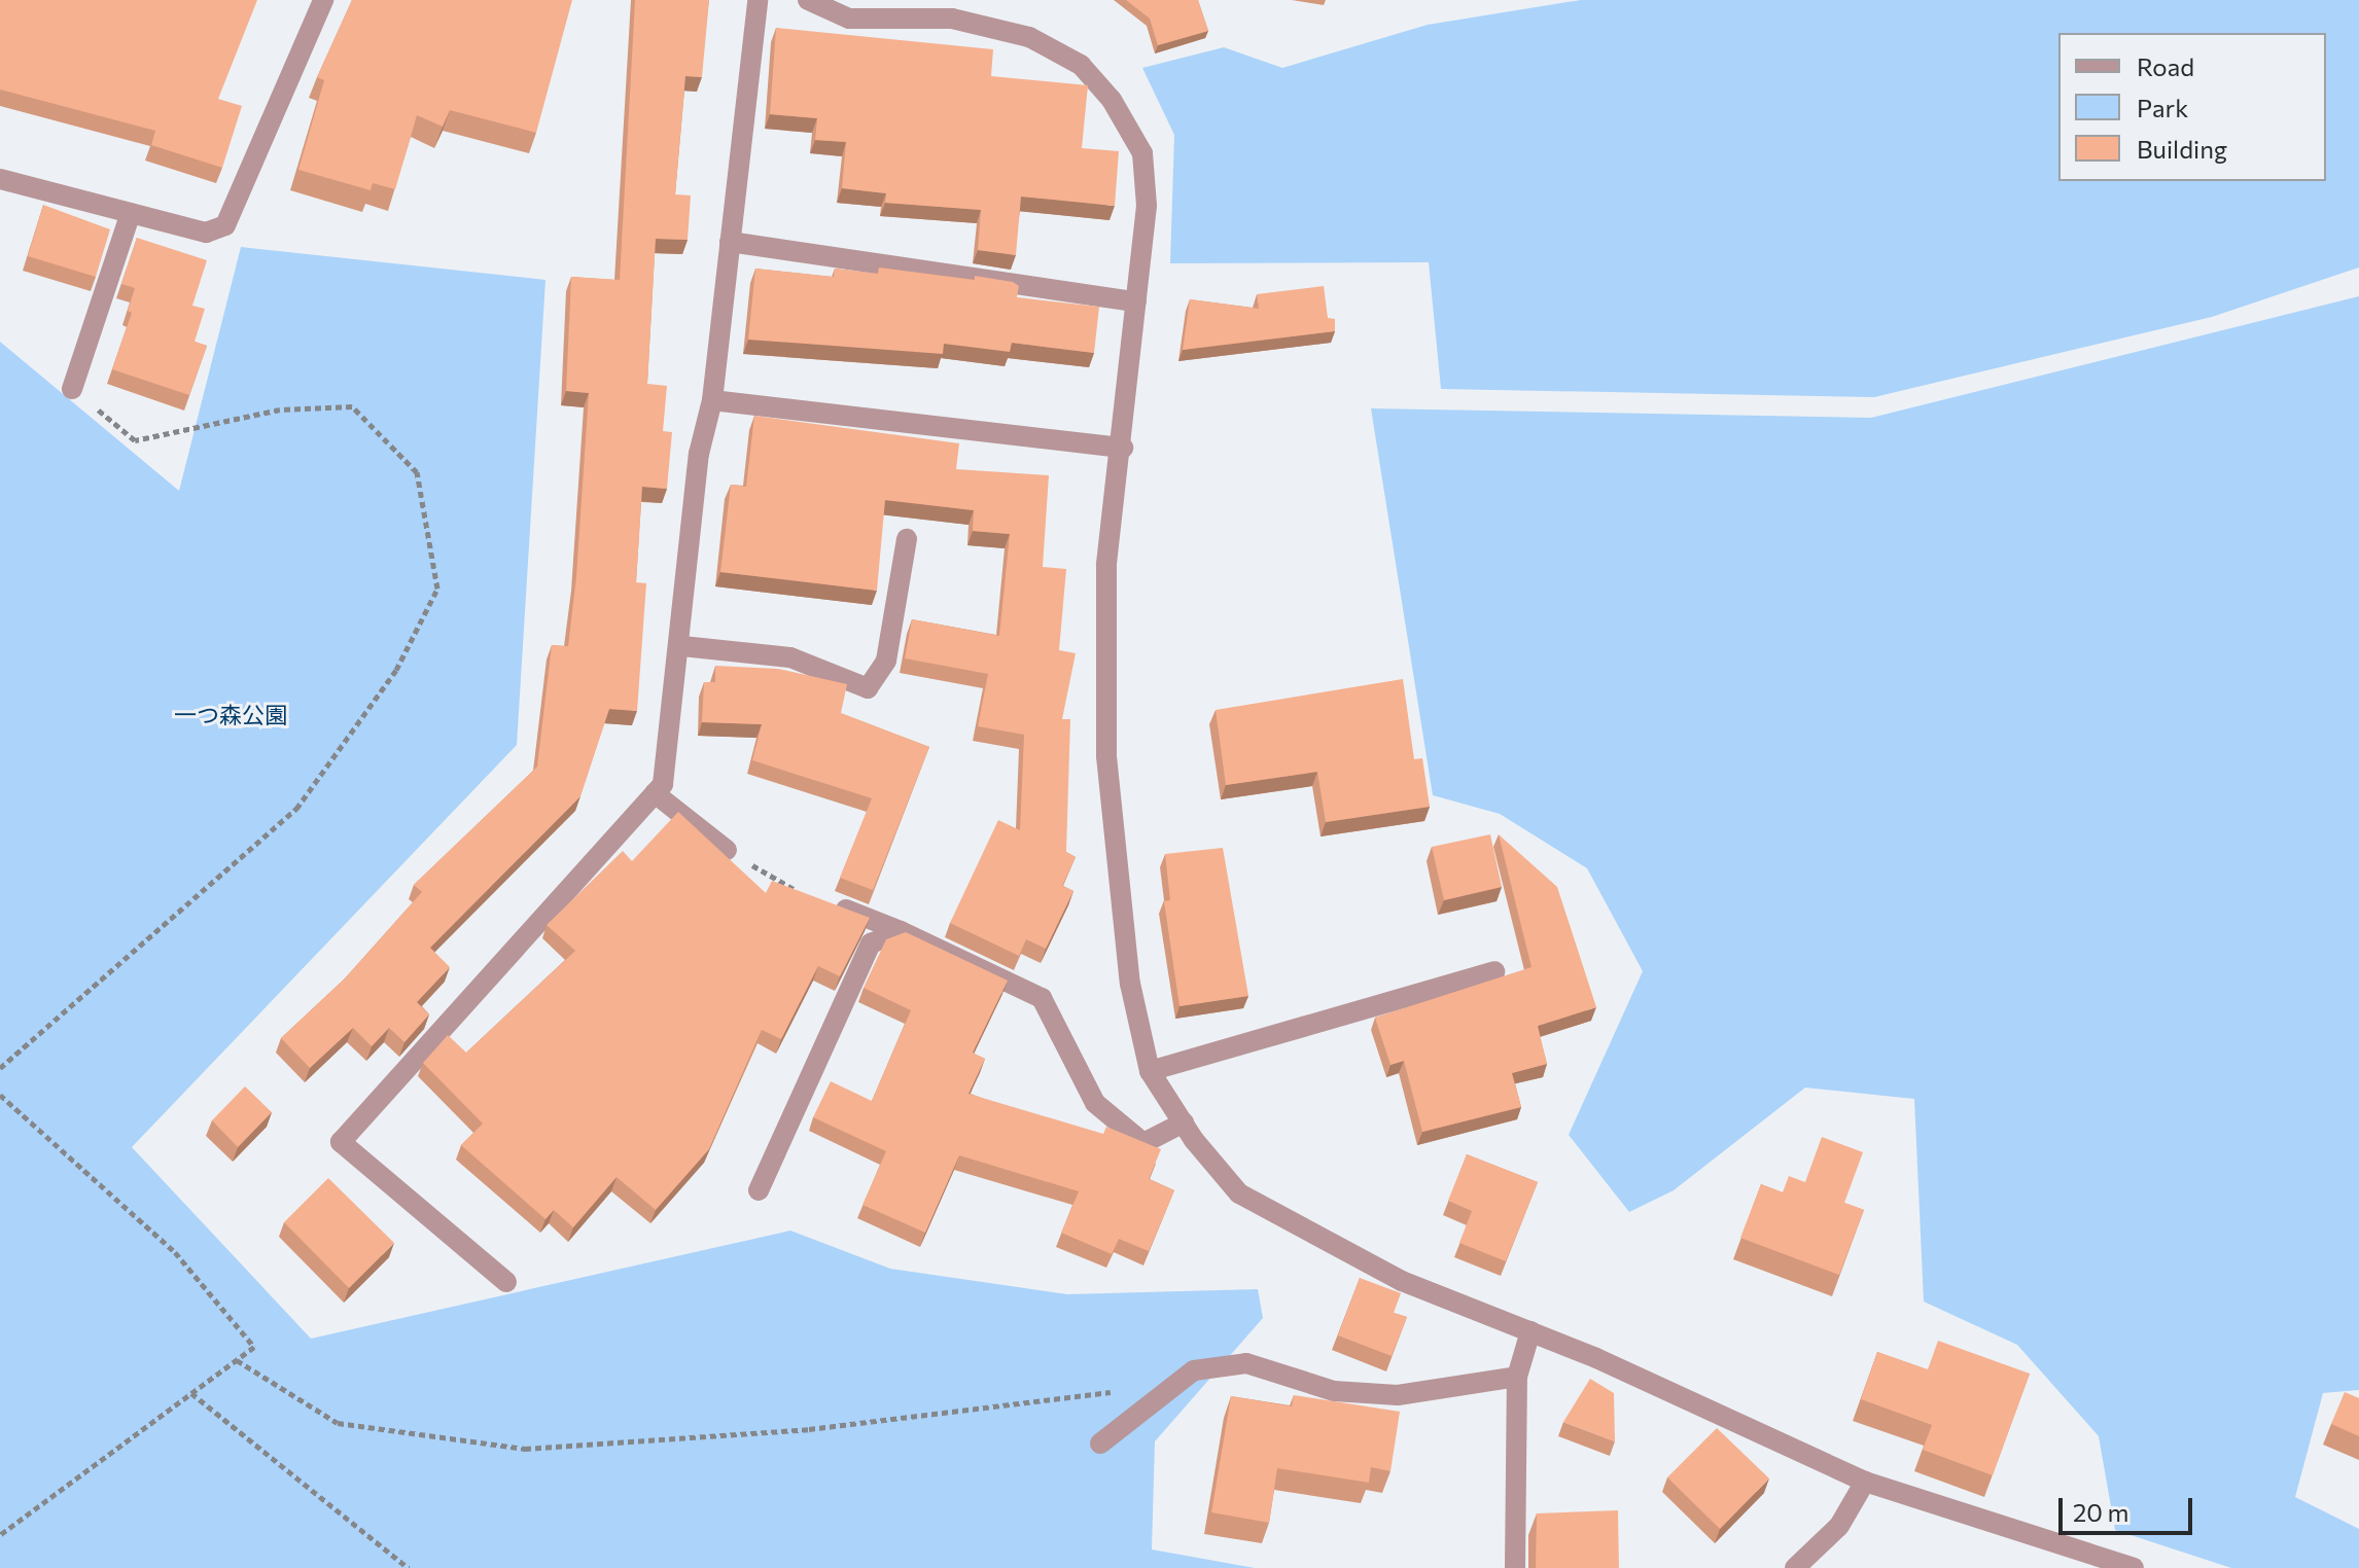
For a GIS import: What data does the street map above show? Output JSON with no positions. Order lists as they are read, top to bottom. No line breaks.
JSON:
{"parks":["一つ森公園"],"legend":["Road","Park","Building"],"scale_bar":"20 m"}
